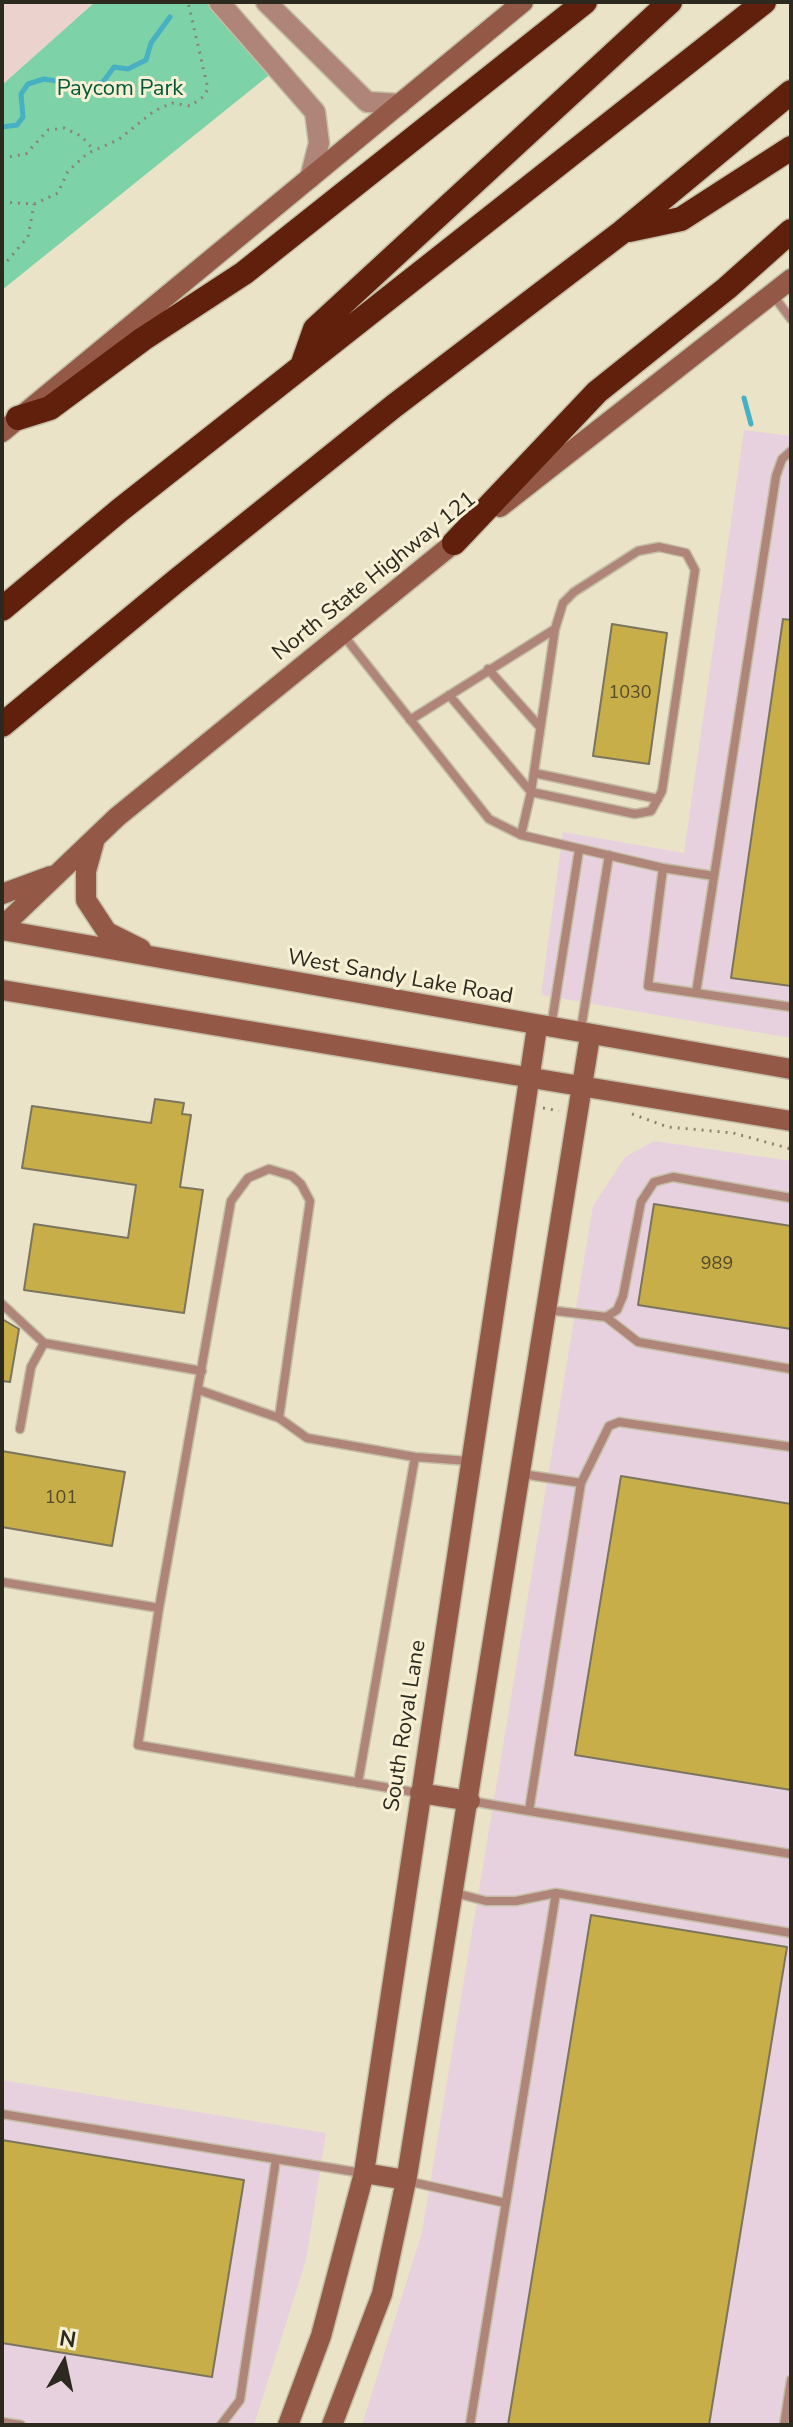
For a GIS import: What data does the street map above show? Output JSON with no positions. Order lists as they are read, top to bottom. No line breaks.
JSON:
{"streets":{"main road":["North State Highway 121","West Sandy Lake Road","South Royal Lane"]},"crossings":[["North State Highway 121","West Sandy Lake Road"],["West Sandy Lake Road","South Royal Lane"]],"parks":["Paycom Park"],"house_numbers":["1030","989","101"],"north":"top"}
